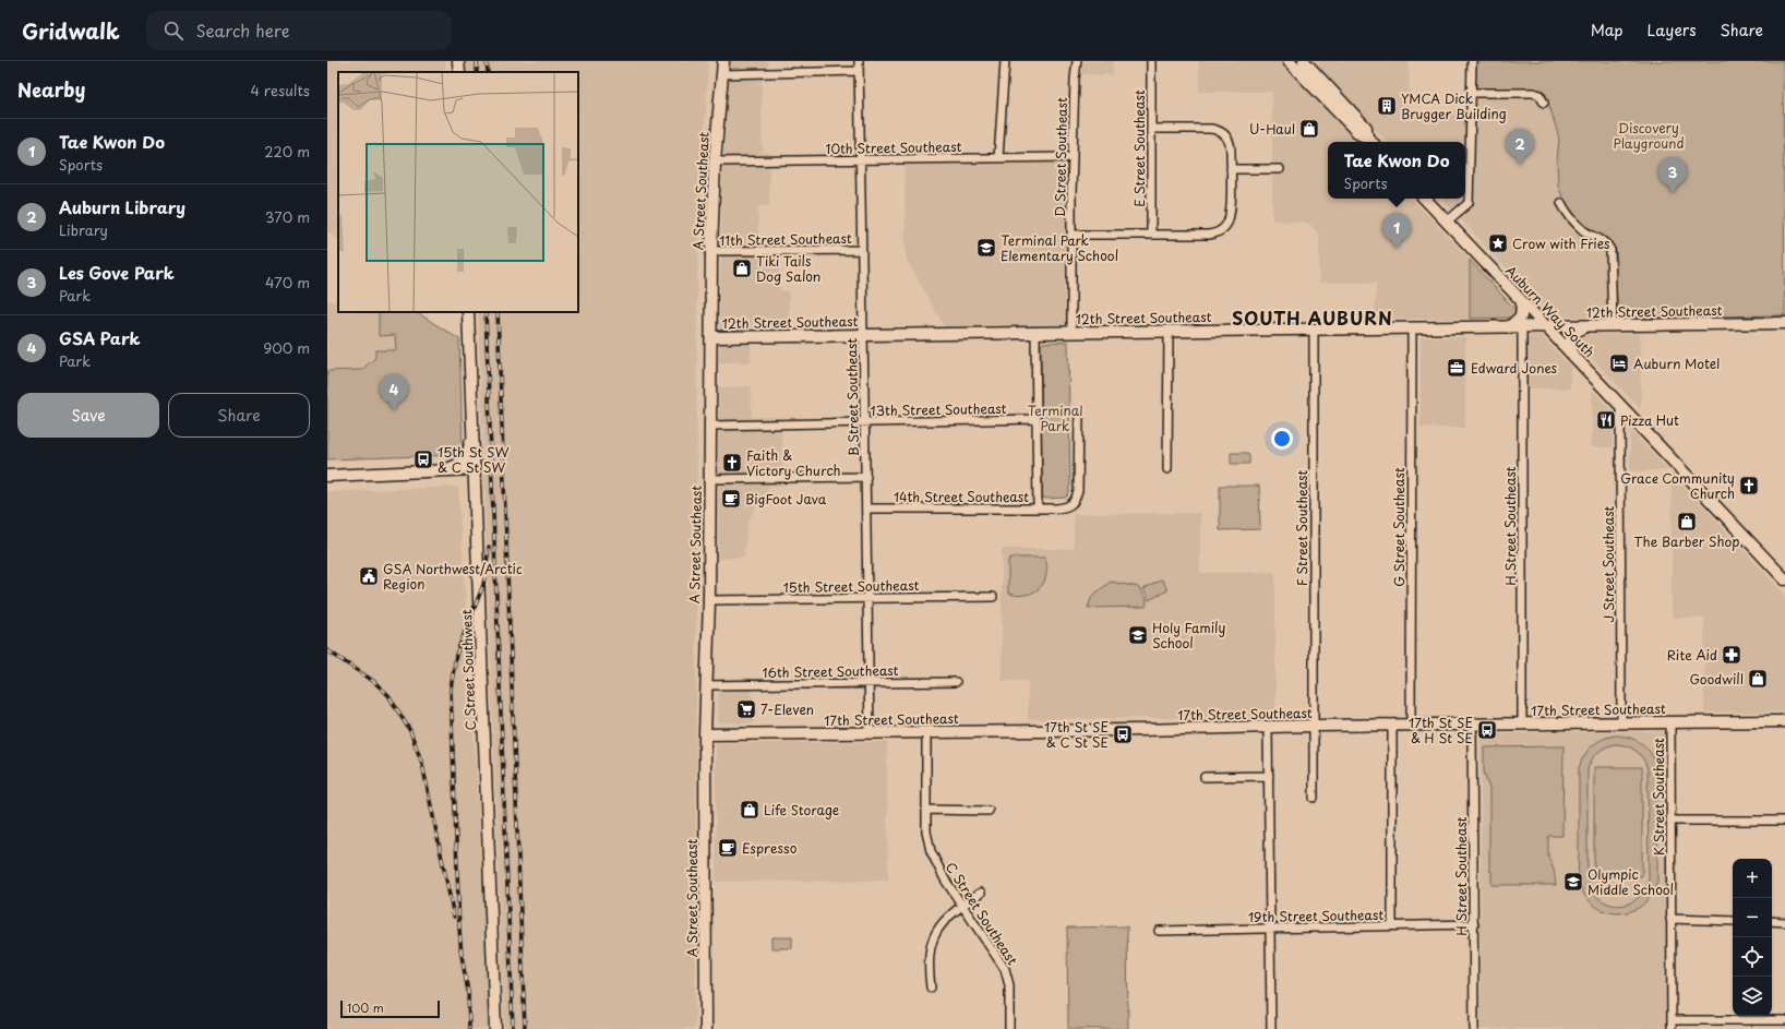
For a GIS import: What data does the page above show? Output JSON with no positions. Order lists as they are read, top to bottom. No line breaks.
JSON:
{"streets":{"main road":["A Street Southeast","Auburn Way South","12th Street Southeast","C Street Southwest","17th Street Southeast"],"street":["10th Street Southeast","E Street Southeast","D Street Southeast","11th Street Southeast","B Street Southeast","13th Street Southeast","14th Street Southeast","H Street Southeast","G Street Southeast","F Street Southeast","J Street Southeast","15th Street Southeast","16th Street Southeast","K Street Southeast","C Street Southeast","19th Street Southeast"]},"crossings":[["10th Street Southeast","D Street Southeast"],["10th Street Southeast","A Street Southeast"],["10th Street Southeast","B Street Southeast"],["D Street Southeast","12th Street Southeast"],["A Street Southeast","11th Street Southeast"],["A Street Southeast","12th Street Southeast"],["A Street Southeast","13th Street Southeast"],["A Street Southeast","15th Street Southeast"],["A Street Southeast","16th Street Southeast"],["A Street Southeast","17th Street Southeast"],["11th Street Southeast","B Street Southeast"],["Auburn Way South","12th Street Southeast"],["Auburn Way South","J Street Southeast"],["12th Street Southeast","B Street Southeast"],["12th Street Southeast","H Street Southeast"],["12th Street Southeast","G Street Southeast"],["12th Street Southeast","F Street Southeast"],["B Street Southeast","13th Street Southeast"],["B Street Southeast","14th Street Southeast"],["B Street Southeast","15th Street Southeast"],["B Street Southeast","16th Street Southeast"],["B Street Southeast","17th Street Southeast"],["H Street Southeast","17th Street Southeast"],["H Street Southeast","19th Street Southeast"],["G Street Southeast","17th Street Southeast"],["F Street Southeast","17th Street Southeast"],["J Street Southeast","17th Street Southeast"],["17th Street Southeast","K Street Southeast"],["17th Street Southeast","C Street Southeast"]],"districts":["SOUTH AUBURN"],"parks":["Discovery Playground","Terminal Park"],"places":{"building":["YMCA Dick Brugger Building"],"shop":["U-Haul","Tiki Tails Dog Salon","The Barber Shop","Goodwill","Life Storage"],"place":["Crow with Fries"],"school or university":["Terminal Park Elementary School","Holy Family School","Olympic Middle School"],"hotel":["Auburn Motel"],"office":["Edward Jones"],"restaurant":["Pizza Hut"],"bus stop":["15th St SW & C St SW","17th St SE & H St SE","17th St SE & C St SE"],"church":["Faith & Victory Church","Grace Community Church"],"cafe":["BigFoot Java","Espresso"],"public building":["GSA Northwest/Arctic Region"],"pharmacy":["Rite Aid"],"supermarket":["7-Eleven"]},"scale_bar":"100 m","page":{"header":"Gridwalk","search":"Search here","nav":["Map","Layers","Share"],"heading":["Nearby","4 results"],"list":[{"mark":"1","name":"Tae Kwon Do","note":"Sports","value":"220 m"},{"mark":"2","name":"Auburn Library","note":"Library","value":"370 m"},{"mark":"3","name":"Les Gove Park","note":"Park","value":"470 m"},{"mark":"4","name":"GSA Park","note":"Park","value":"900 m"}],"pins":["2","3","1","4"],"popup":["Tae Kwon Do","Sports"],"buttons":["Save","Share"],"map_buttons":["+","−"],"scale":"100 m"}}
